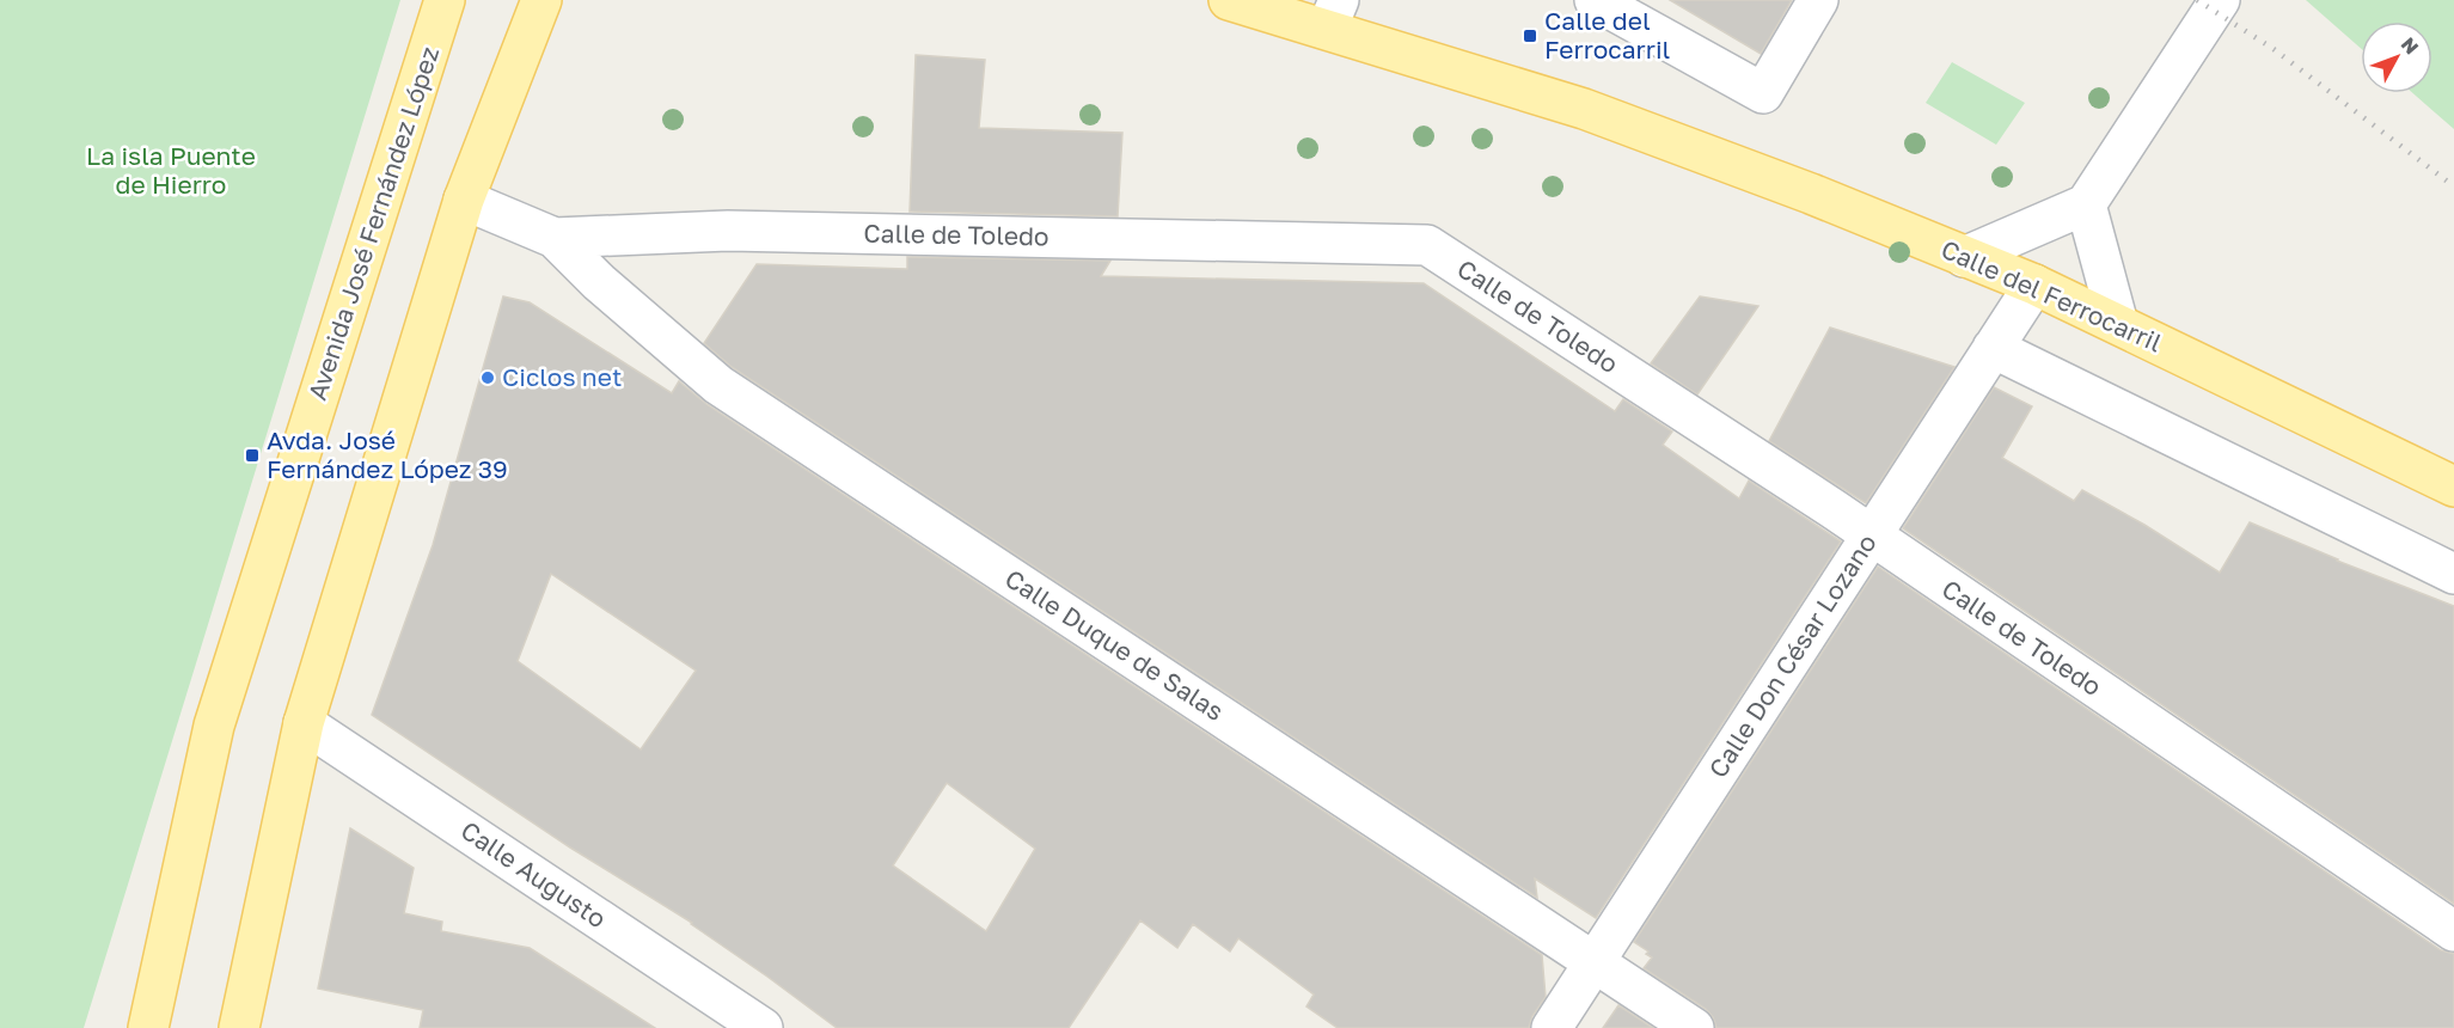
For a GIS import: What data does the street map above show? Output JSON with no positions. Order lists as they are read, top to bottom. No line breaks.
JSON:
{"streets":{"main road":["Avenida José Fernández López","Calle del Ferrocarril"],"street":["Calle de Toledo","Calle Duque de Salas","Calle Don César Lozano","Calle Augusto"]},"crossings":[["Calle de Toledo","Calle Duque de Salas"],["Calle de Toledo","Calle Don César Lozano"],["Calle del Ferrocarril","Calle Don César Lozano"],["Calle Duque de Salas","Calle Don César Lozano"]],"parks":["La isla Puente de Hierro"],"places":{"transit":["Calle del Ferrocarril","Avda. José Fernández López 39"],"other":["Ciclos net"]},"north":"top right"}
